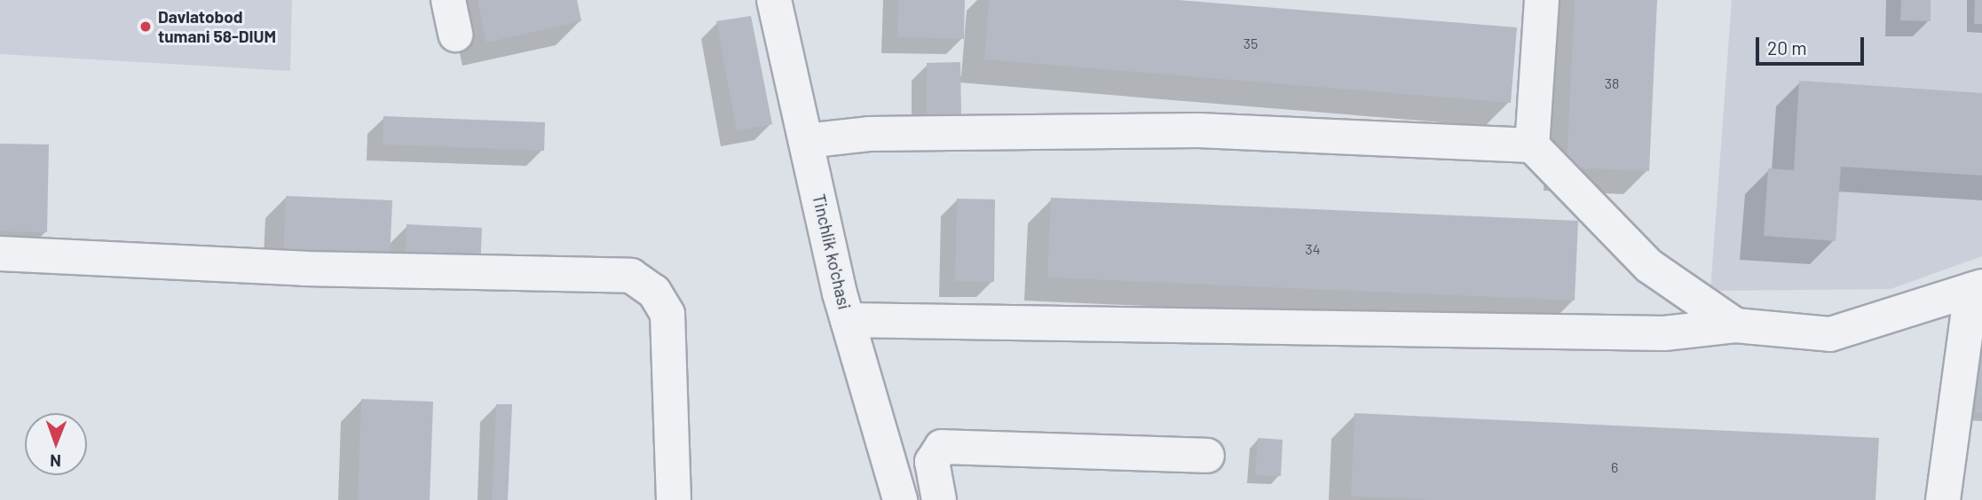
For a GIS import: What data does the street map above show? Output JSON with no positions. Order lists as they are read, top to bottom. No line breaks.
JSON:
{"streets":{"street":["Tinchlik ko'chasi"]},"places":["Davlatobod tumani 58-DIUM"],"house_numbers":["35","38","34","6"],"scale_bar":"20 m","north":"bottom"}
